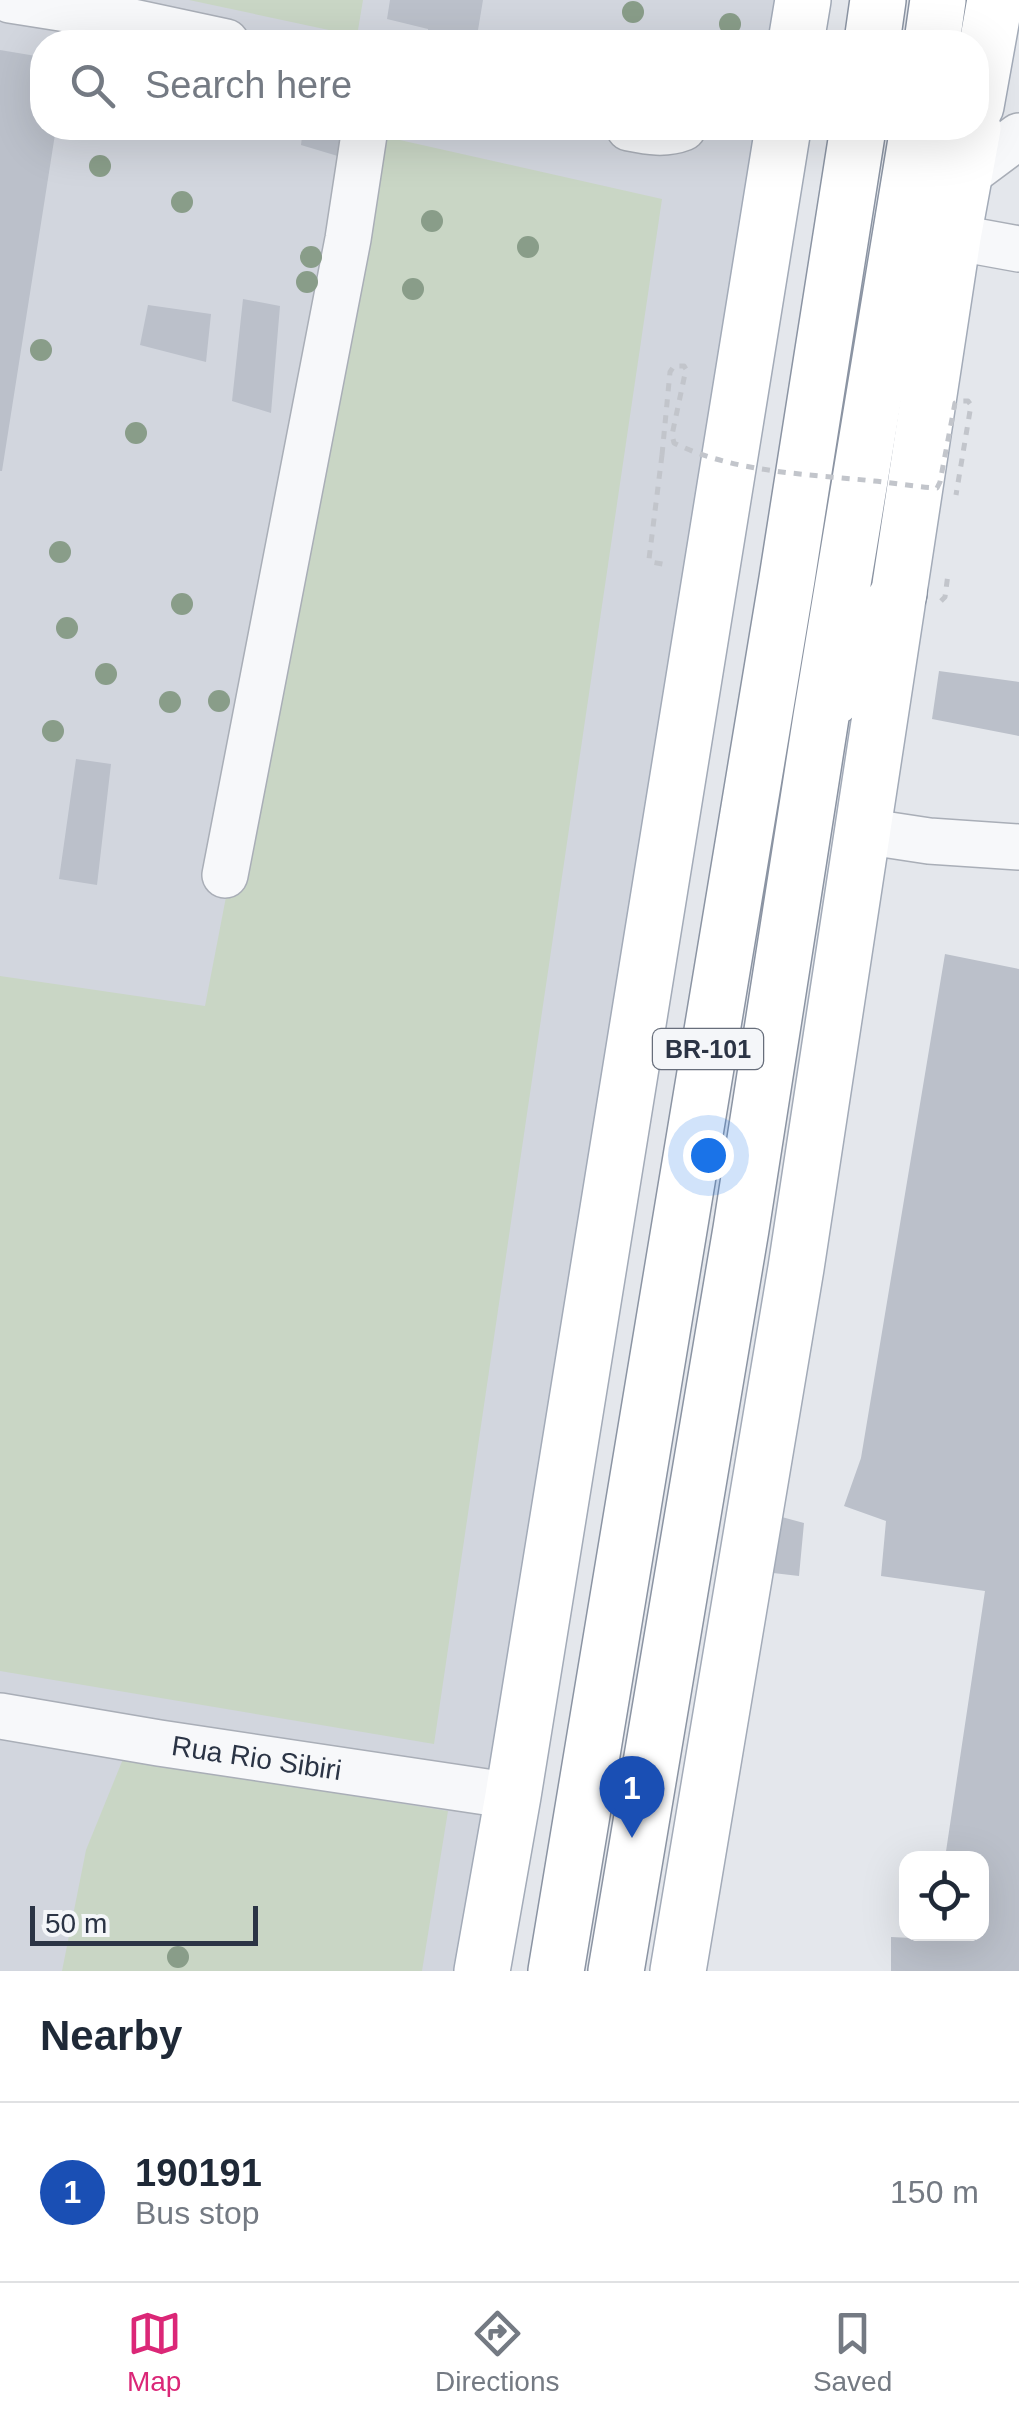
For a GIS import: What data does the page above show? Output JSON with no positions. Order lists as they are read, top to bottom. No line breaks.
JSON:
{"streets":{"main road":["BR-101"],"street":["Rua Rio Sibiri"]},"scale_bar":"50 m","page":{"search":"Search here","pins":"1","scale":"50 m","heading":"Nearby","list":[{"mark":"1","name":"190191","note":"Bus stop","value":"150 m"}],"nav":["Map","Directions","Saved"]}}
